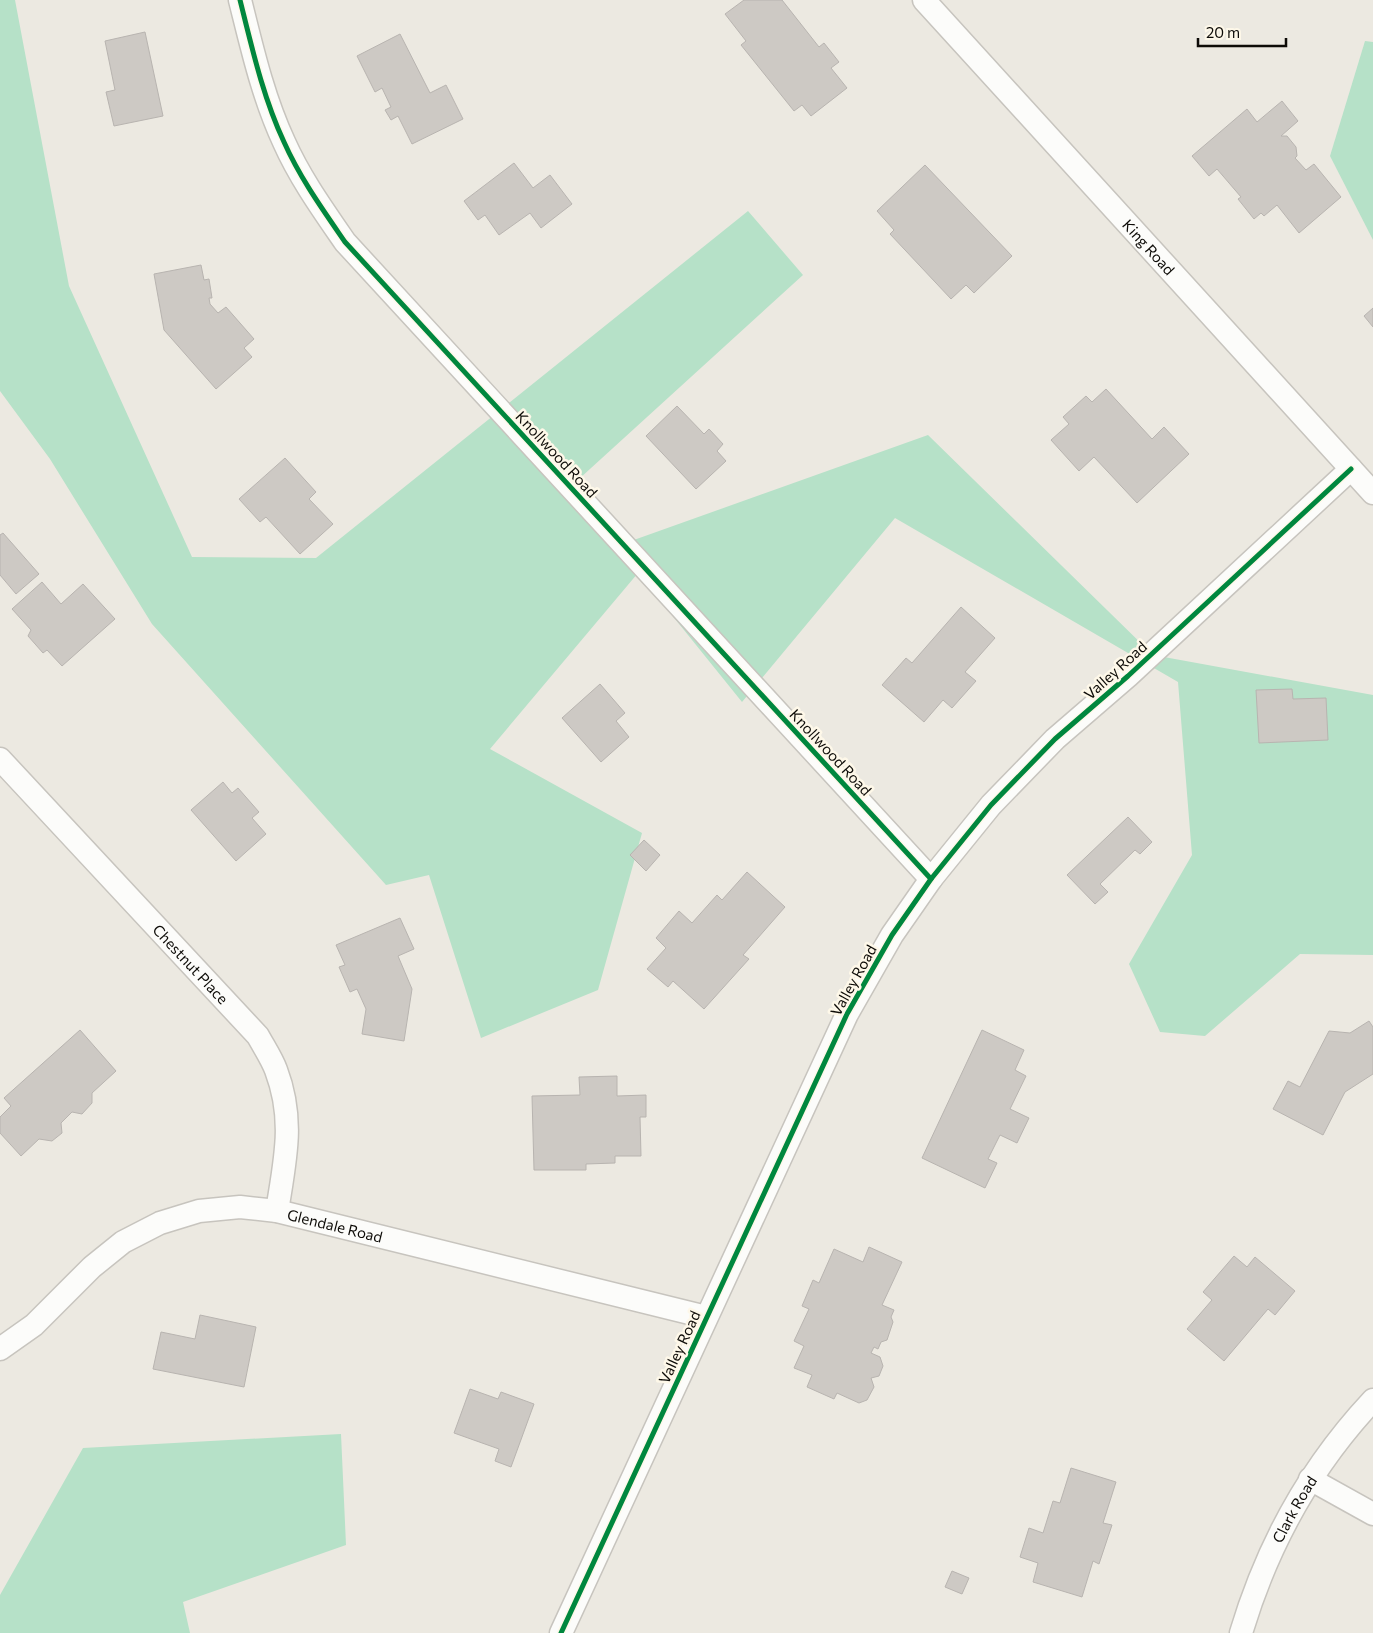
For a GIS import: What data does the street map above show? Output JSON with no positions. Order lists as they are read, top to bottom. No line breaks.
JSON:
{"streets":{"street":["King Road","Knollwood Road","Valley Road","Chestnut Place","Glendale Road","Clark Road"]},"crossings":[["King Road","Valley Road"],["Knollwood Road","Valley Road"],["Valley Road","Glendale Road"],["Chestnut Place","Glendale Road"]],"scale_bar":"20 m"}
